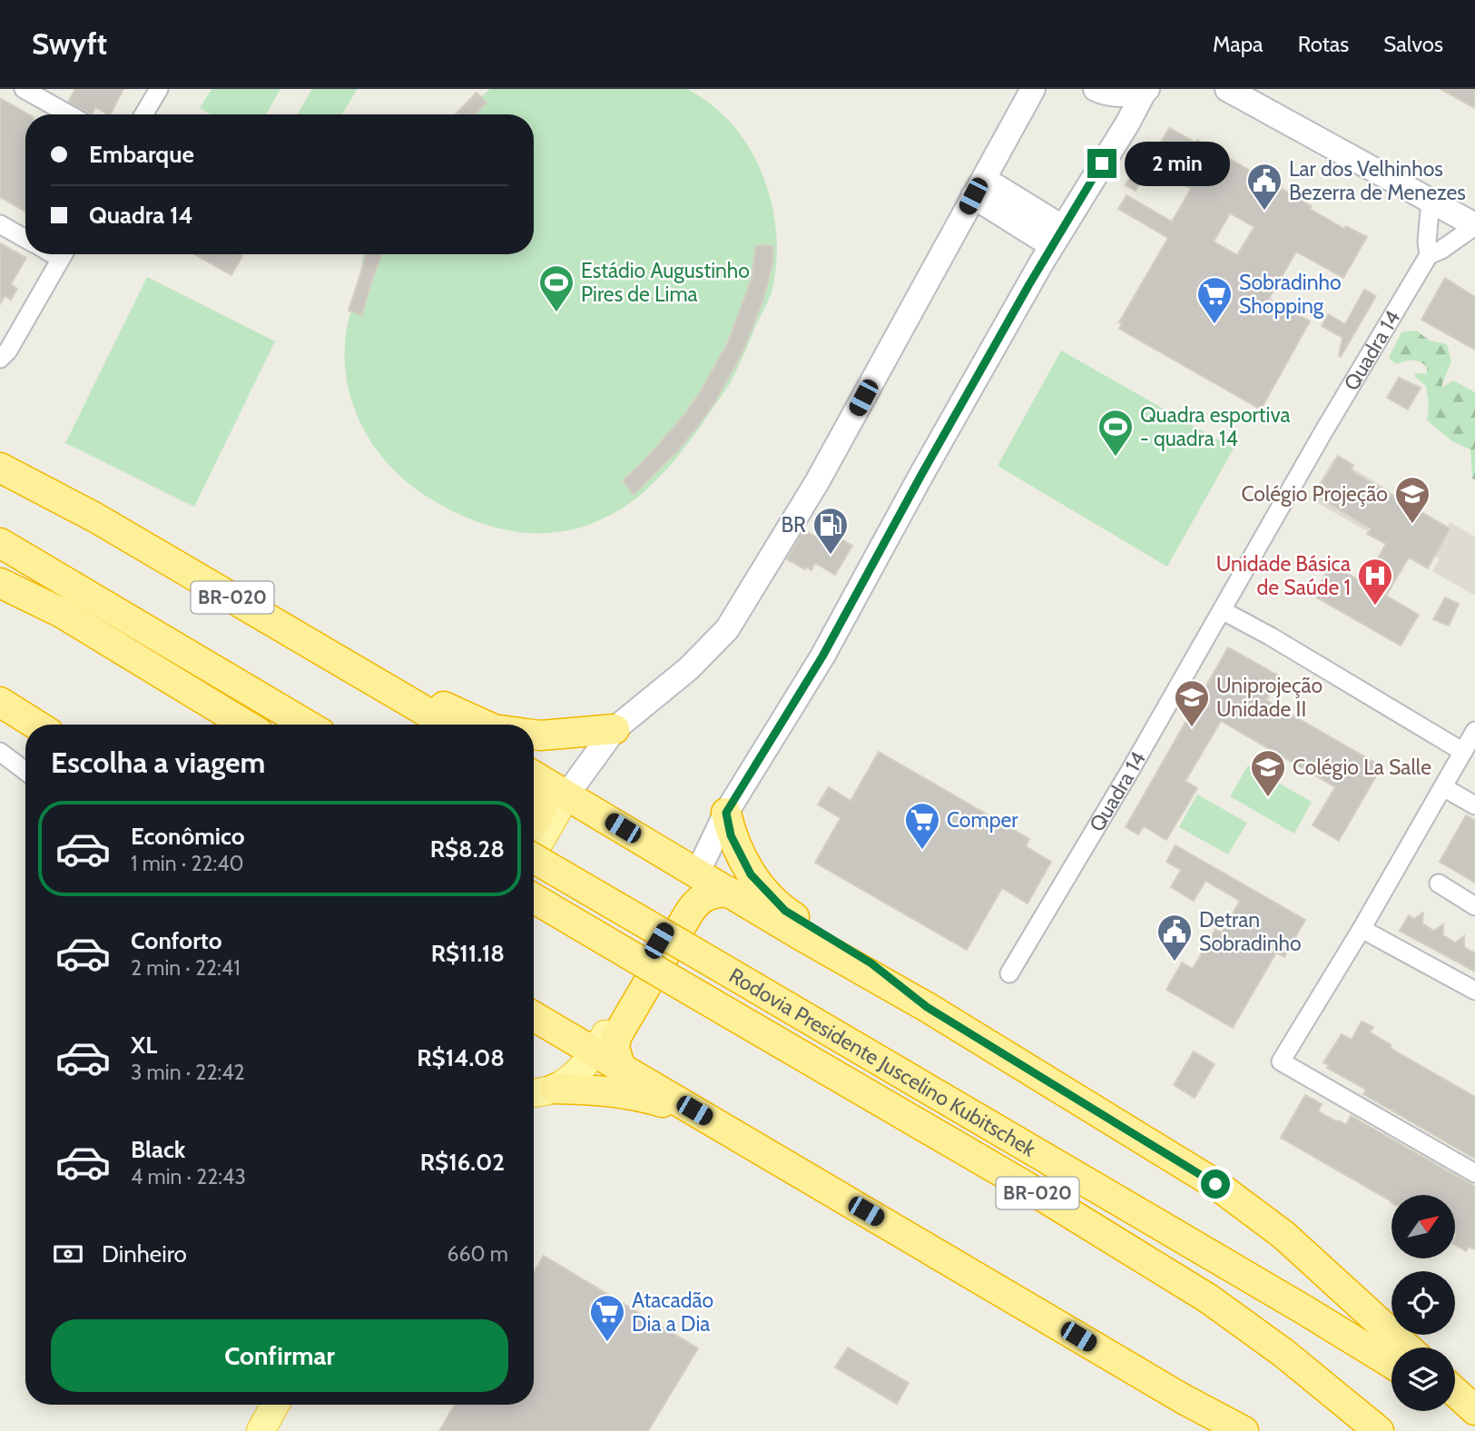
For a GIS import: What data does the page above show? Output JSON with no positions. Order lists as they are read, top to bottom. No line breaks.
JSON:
{"streets":{"highway":["BR-020","Rodovia Presidente Juscelino Kubitschek"],"street":["Quadra 14"]},"places":{"public building":["Lar dos Velhinhos Bezerra de Menezes","Detran Sobradinho"],"sports":["Estádio Augustinho Pires de Lima","Quadra esportiva - quadra 14"],"supermarket":["Sobradinho Shopping","Comper","Atacadão Dia a Dia"],"school or university":["Colégio Projeção","Uniprojeção Unidade II","Colégio La Salle"],"fuel station":["BR"],"hospital":["Unidade Básica de Saúde 1"]},"north":"top right","page":{"header":"Swyft","nav":["Mapa","Rotas","Salvos"],"banner":["Embarque","Quadra 14"],"bubble":"2 min","heading":"Escolha a viagem","list":[{"name":"Econômico","note":"1 min · 22:40","value":"R$8.28"},{"name":"Conforto","note":"2 min · 22:41","value":"R$11.18"},{"name":"XL","note":"3 min · 22:42","value":"R$14.08"},{"name":"Black","note":"4 min · 22:43","value":"R$16.02"}],"pay":["Dinheiro","660 m"],"buttons":"Confirmar"}}
